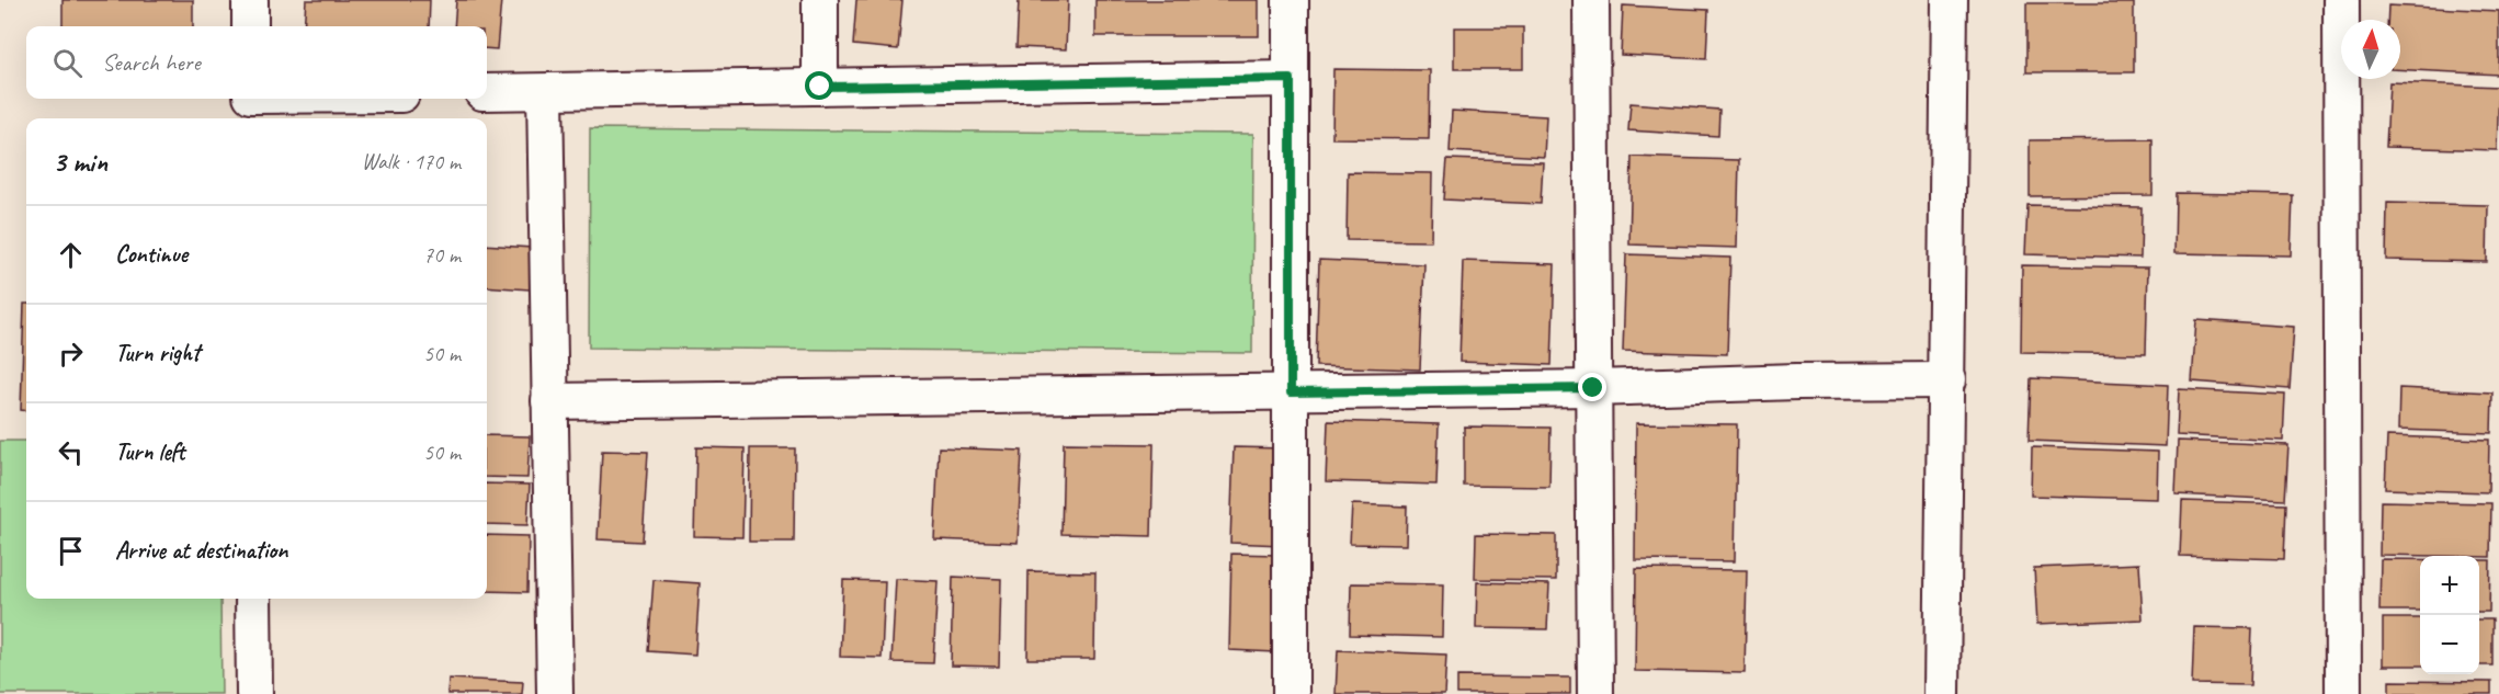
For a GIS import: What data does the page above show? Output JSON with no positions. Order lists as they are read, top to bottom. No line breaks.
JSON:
{"north":"top","page":{"search":"Search here","heading":["3 min","Walk · 170 m"],"list":[["Continue","70 m"],["Turn right","50 m"],["Turn left","50 m"],"Arrive at destination"],"map_buttons":["+","−"]}}
